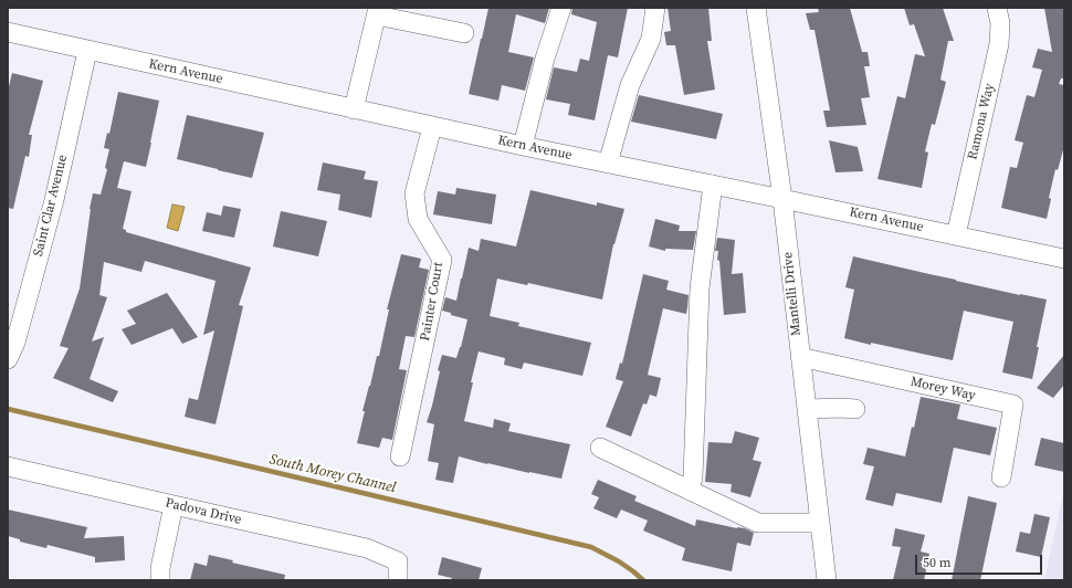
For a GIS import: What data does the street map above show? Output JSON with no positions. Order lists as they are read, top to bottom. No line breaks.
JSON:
{"streets":{"street":["Kern Avenue","Ramona Way","Saint Clar Avenue","Mantelli Drive","Painter Court","Morey Way","Padova Drive"]},"crossings":[["Kern Avenue","Ramona Way"],["Kern Avenue","Saint Clar Avenue"],["Kern Avenue","Mantelli Drive"],["Kern Avenue","Painter Court"],["Mantelli Drive","Morey Way"]],"water":["South Morey Channel"],"scale_bar":"50 m"}
